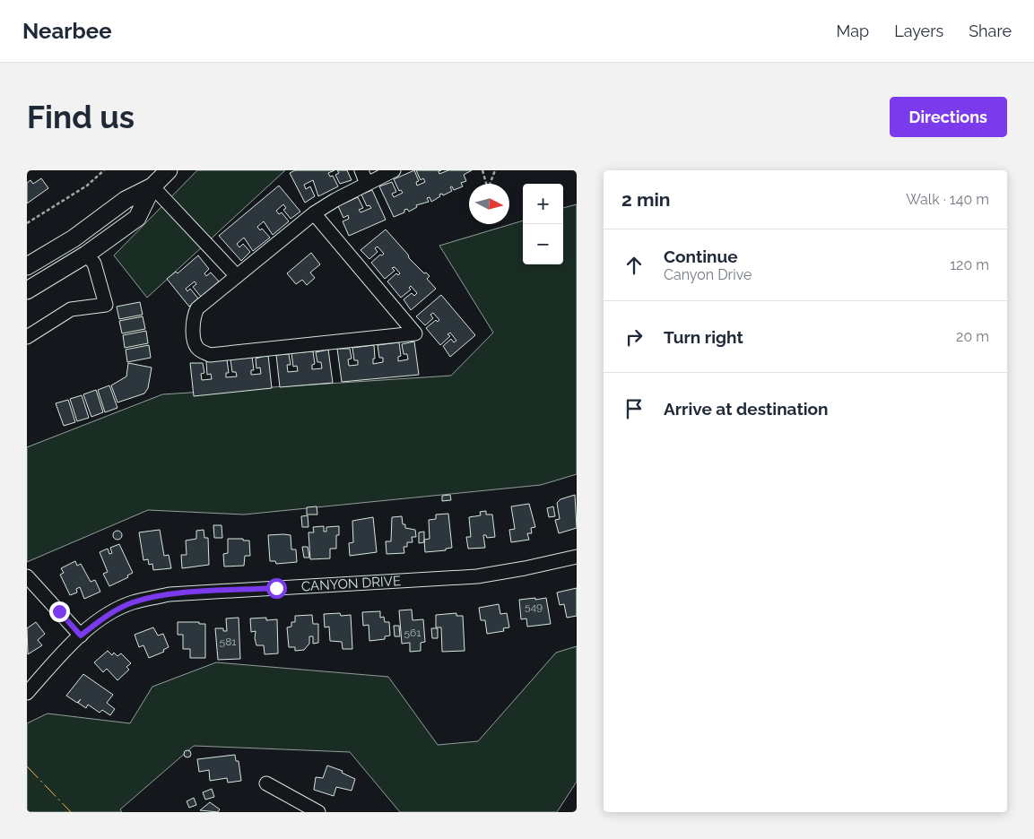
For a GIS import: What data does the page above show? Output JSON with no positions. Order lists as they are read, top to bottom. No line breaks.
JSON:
{"streets":{"street":["CANYON DRIVE"]},"house_numbers":["549","561","581"],"north":"right","page":{"header":"Nearbee","nav":["Map","Layers","Share"],"buttons":"Directions","title":"Find us","heading":["2 min","Walk · 140 m"],"map_buttons":["+","−"],"list":[["Continue","Canyon Drive","120 m"],["Turn right","20 m"],"Arrive at destination"]}}
